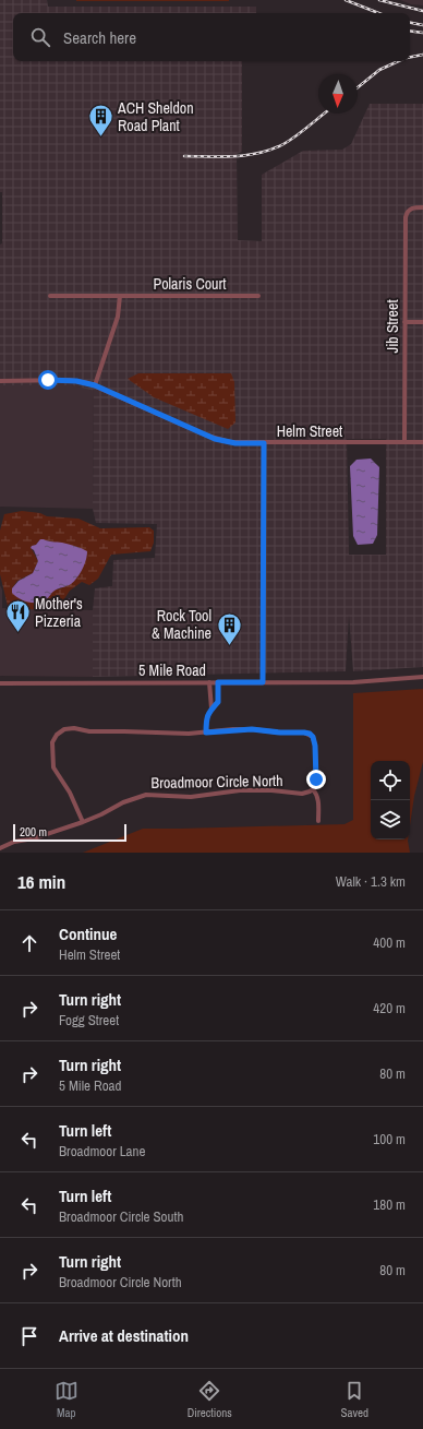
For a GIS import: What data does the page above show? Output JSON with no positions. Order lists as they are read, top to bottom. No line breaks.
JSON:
{"streets":{"street":["Polaris Court","Jib Street","Helm Street","5 Mile Road","Broadmoor Circle North"]},"crossings":[["Jib Street","Helm Street"]],"places":{"building":["ACH Sheldon Road Plant","Rock Tool & Machine"],"restaurant":["Mother's Pizzeria"]},"scale_bar":"200 m","north":"bottom","page":{"search":"Search here","scale":"200 m","heading":["16 min","Walk · 1.3 km"],"list":[["Continue","Helm Street","400 m"],["Turn right","Fogg Street","420 m"],["Turn right","5 Mile Road","80 m"],["Turn left","Broadmoor Lane","100 m"],["Turn left","Broadmoor Circle South","180 m"],["Turn right","Broadmoor Circle North","80 m"],"Arrive at destination"],"nav":["Map","Directions","Saved"]}}
